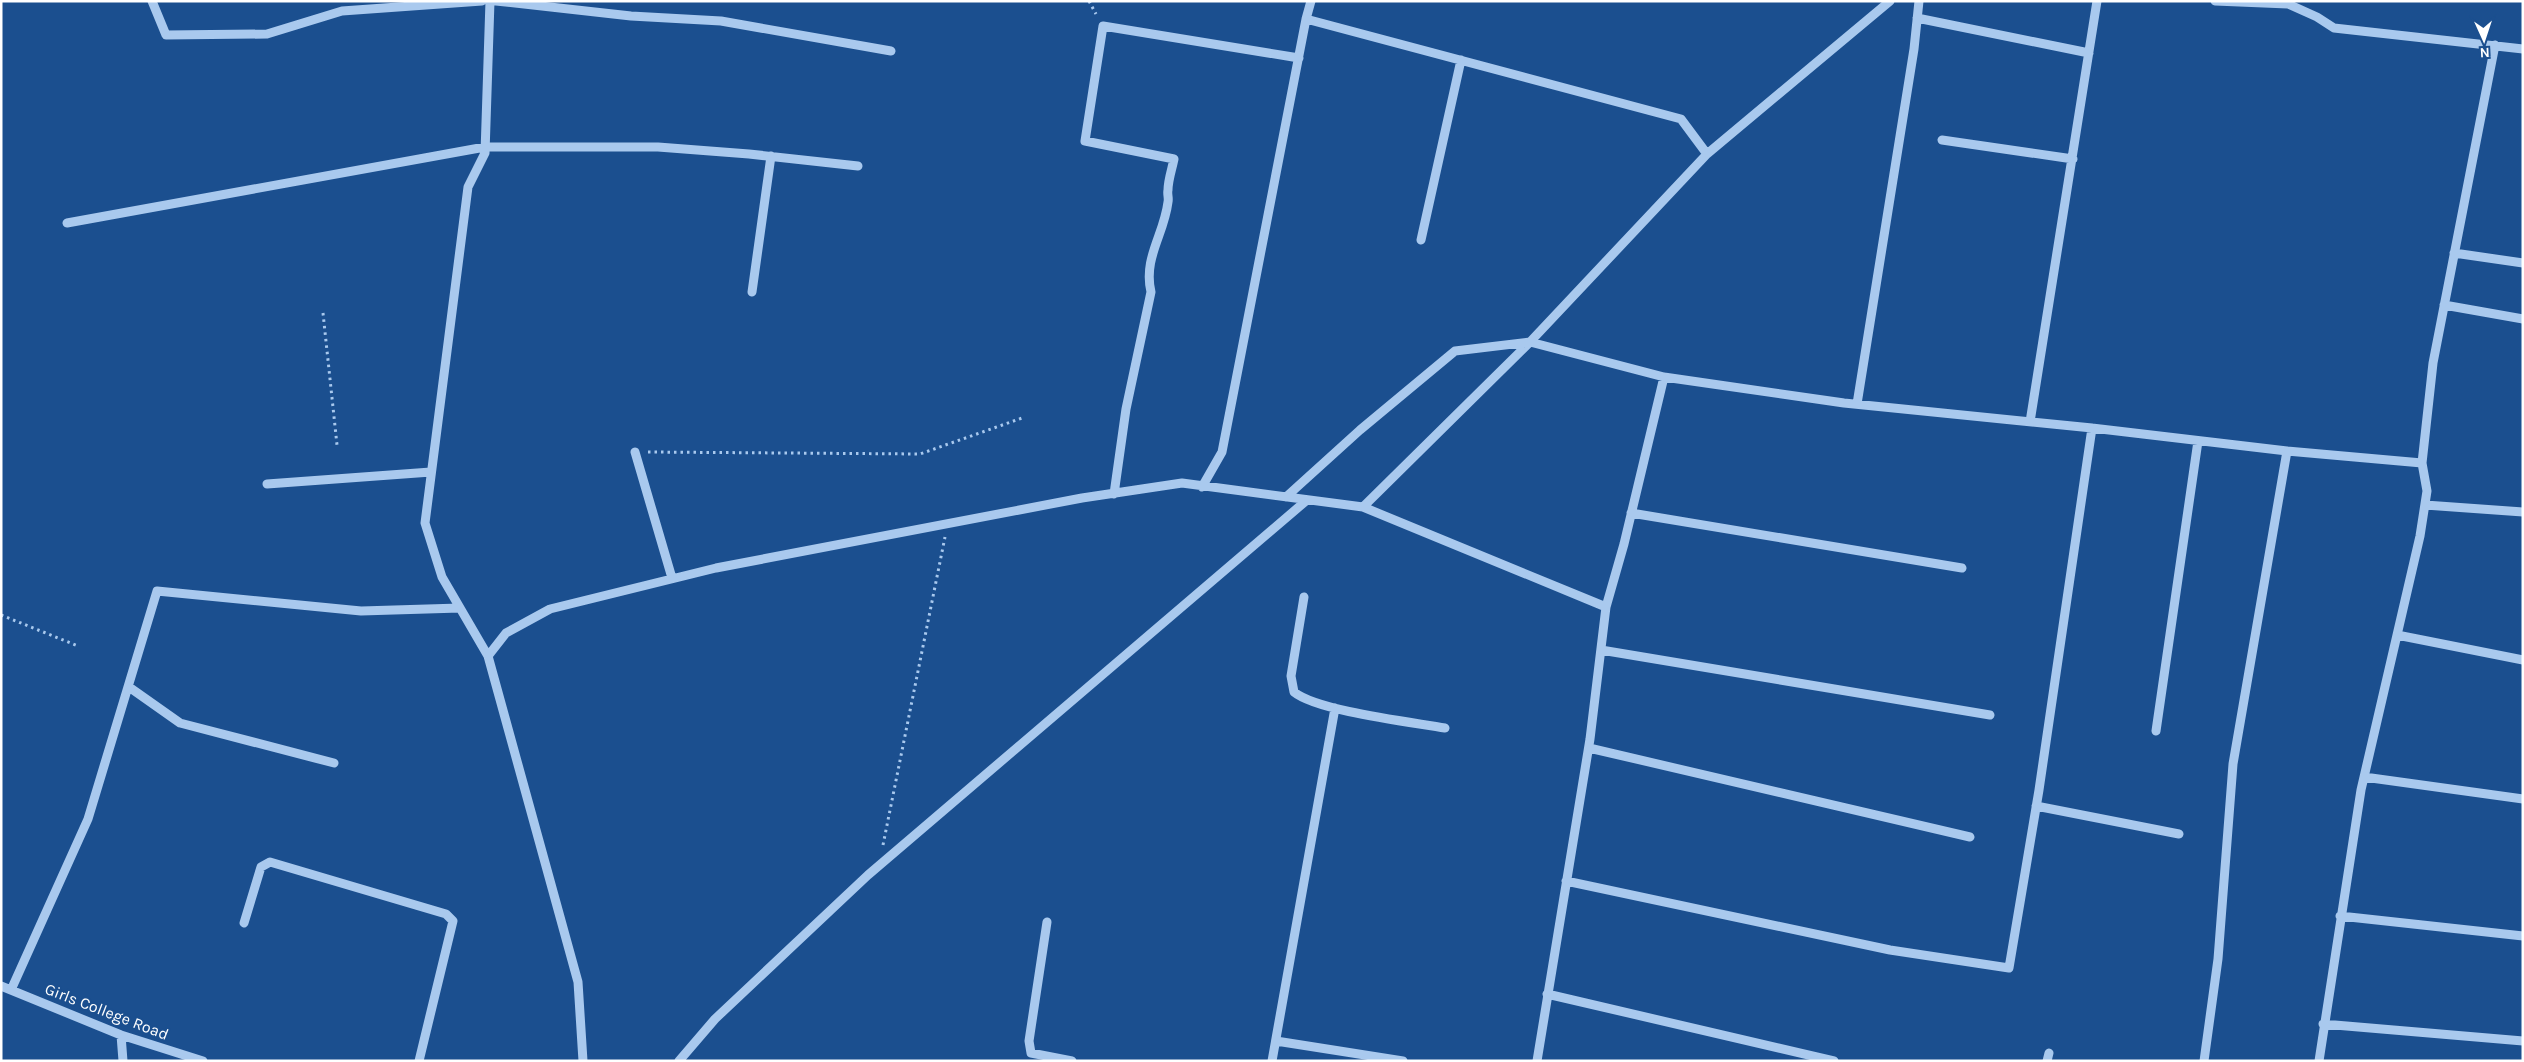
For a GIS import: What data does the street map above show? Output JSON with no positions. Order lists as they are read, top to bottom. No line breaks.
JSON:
{"streets":{"street":["Girls College Road"]},"north":"bottom"}
